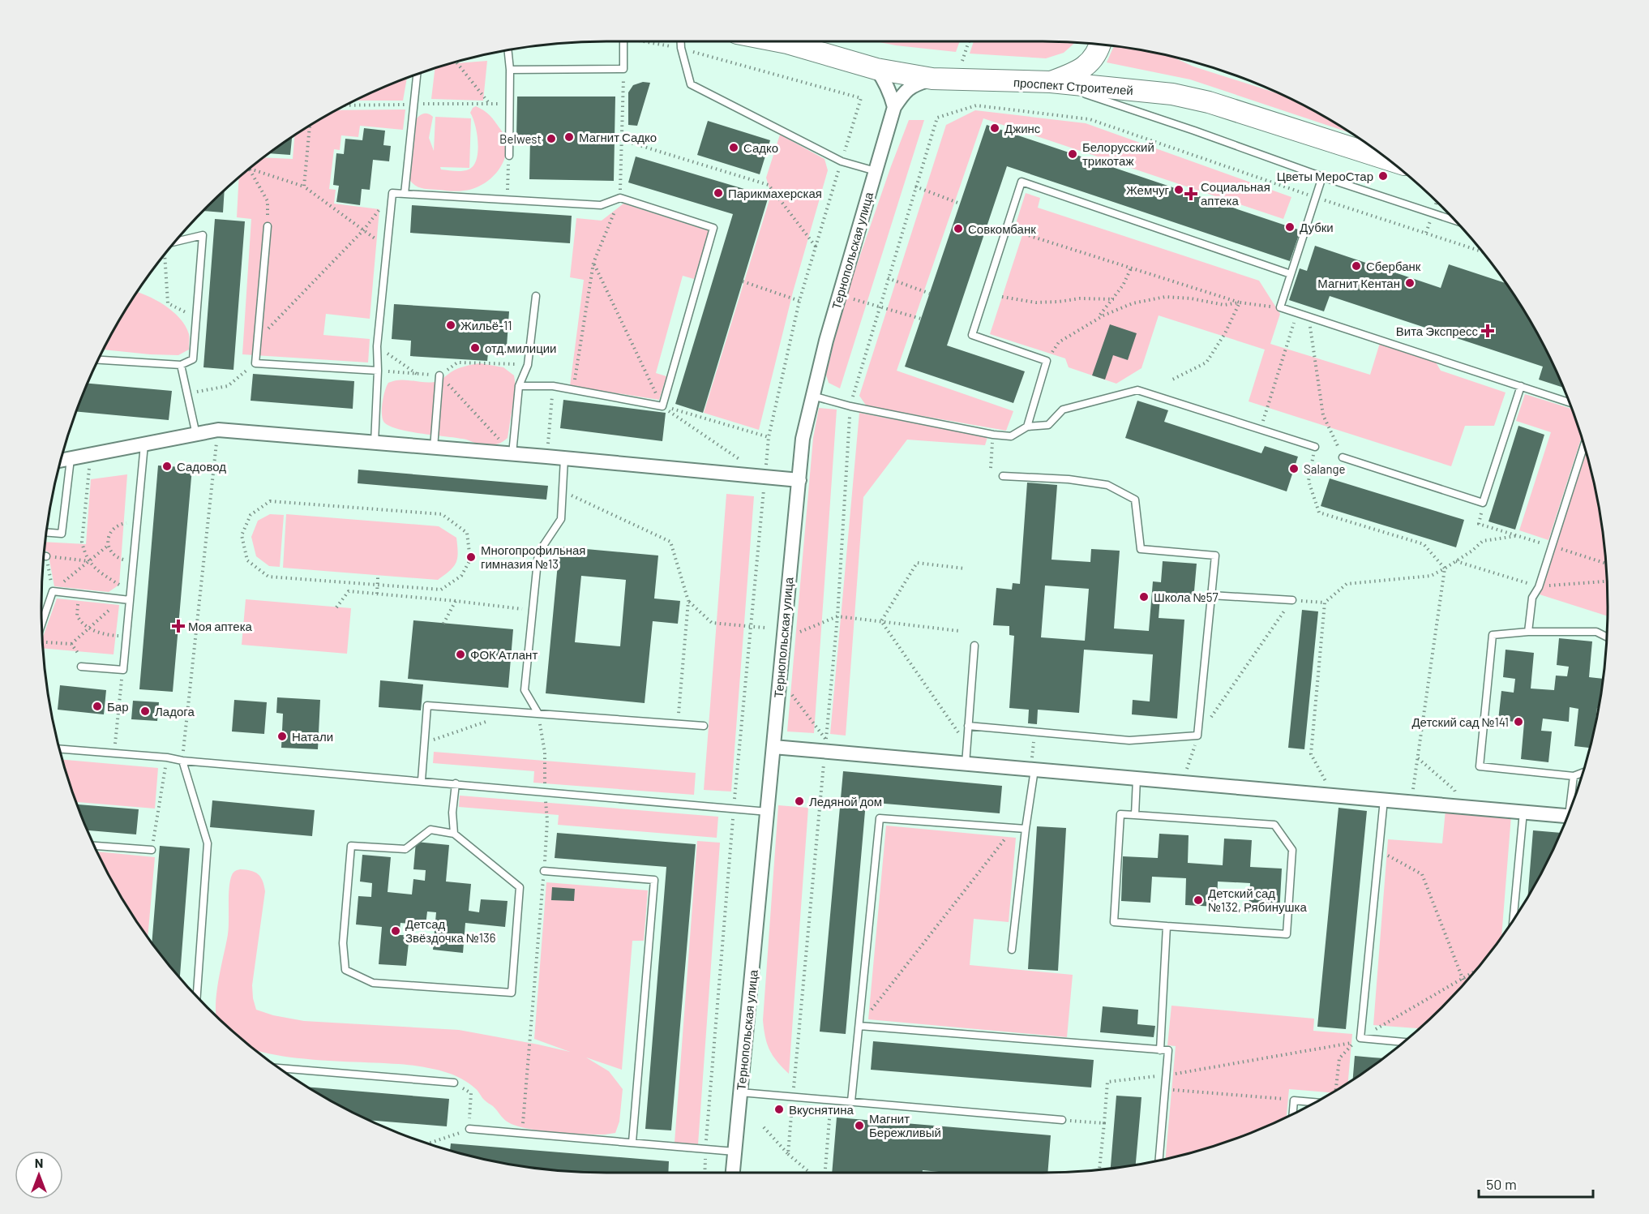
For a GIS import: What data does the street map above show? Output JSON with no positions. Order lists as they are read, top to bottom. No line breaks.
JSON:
{"streets":{"main road":["проспект Строителей"],"street":["Тернопольская улица"]},"crossings":[["проспект Строителей","Тернопольская улица"]],"places":{"other":["Джинс","Магнит Садко","Belwest","Садко","Белорусский трикотаж","Цветы МероСтар","Жемчуг","Парикмахерская","Дубки","Совкомбанк","Сбербанк","Магнит Кентан","Жильё-11","отд.милиции","Садовод","Salange","Многопрофильная гимназия №13","Школа №57","ФОК Атлант","Бар","Ладога","Детский сад №141","Натали","Ледяной дом","Детский сад №132, Рябинушка","Детсад Звёздочка №136","Вкуснятина","Магнит Бережливый"],"health":["Социальная аптека","Вита Экспресс","Моя аптека"]},"scale_bar":"50 m","north":"top"}
